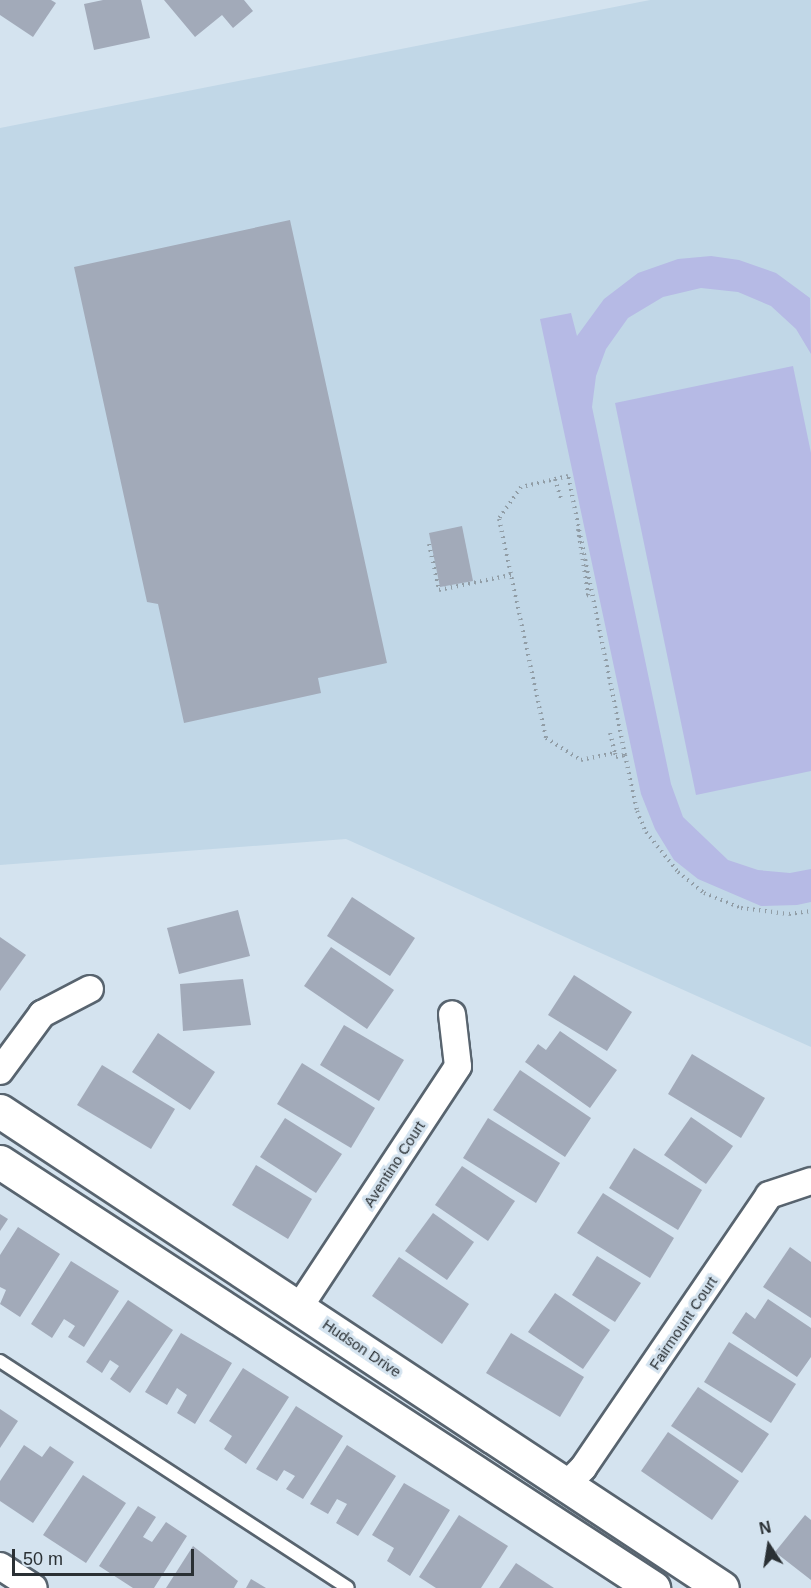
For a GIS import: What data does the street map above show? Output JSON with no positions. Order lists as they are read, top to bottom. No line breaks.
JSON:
{"streets":{"street":["Aventino Court","Fairmount Court","Hudson Drive"]},"crossings":[["Aventino Court","Hudson Drive"],["Fairmount Court","Hudson Drive"]],"scale_bar":"50 m","north":"top"}
